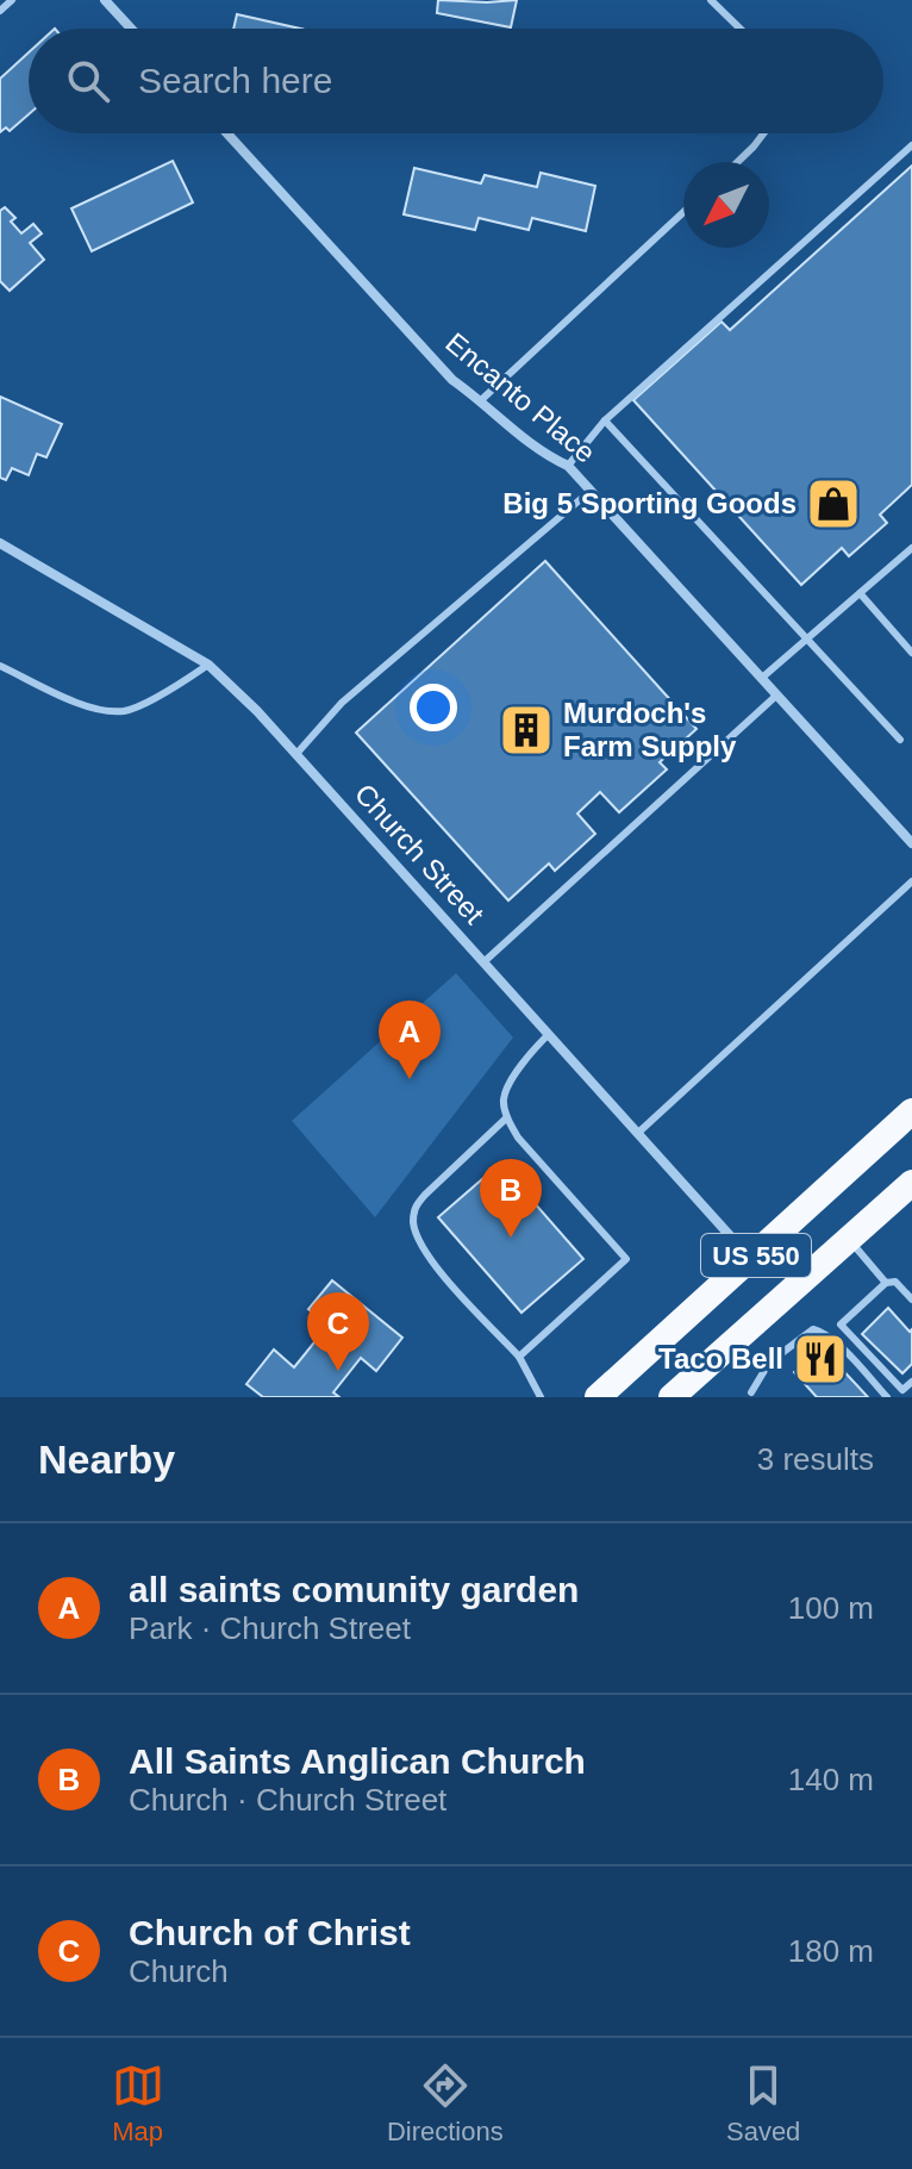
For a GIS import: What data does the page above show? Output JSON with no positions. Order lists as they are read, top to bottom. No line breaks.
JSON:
{"streets":{"highway":["US 550"],"street":["Encanto Place","Church Street"]},"crossings":[["Church Street","US 550"]],"places":{"shop":["Big 5 Sporting Goods"],"building":["Murdoch's Farm Supply"],"restaurant":["Taco Bell"]},"north":"bottom left","page":{"search":"Search here","pins":["A","B","C"],"heading":["Nearby","3 results"],"list":[{"mark":"A","name":"all saints comunity garden","note":"Park · Church Street","value":"100 m"},{"mark":"B","name":"All Saints Anglican Church","note":"Church · Church Street","value":"140 m"},{"mark":"C","name":"Church of Christ","note":"Church","value":"180 m"}],"nav":["Map","Directions","Saved"]}}
